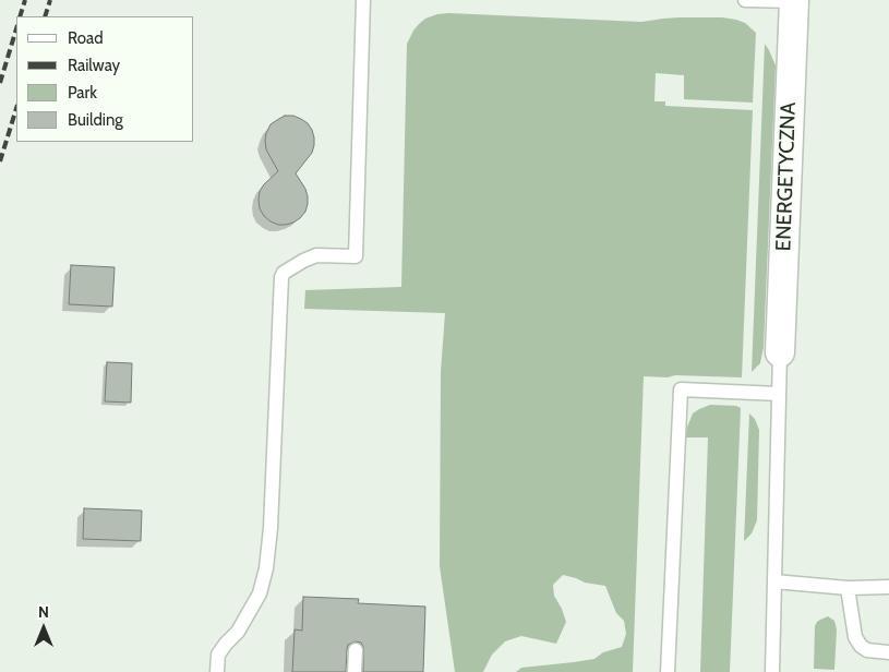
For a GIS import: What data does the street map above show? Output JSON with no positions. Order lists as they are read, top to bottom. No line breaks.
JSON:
{"streets":{"street":["ENERGETYCZNA"]},"legend":["Road","Railway","Park","Building"],"north":"top"}
